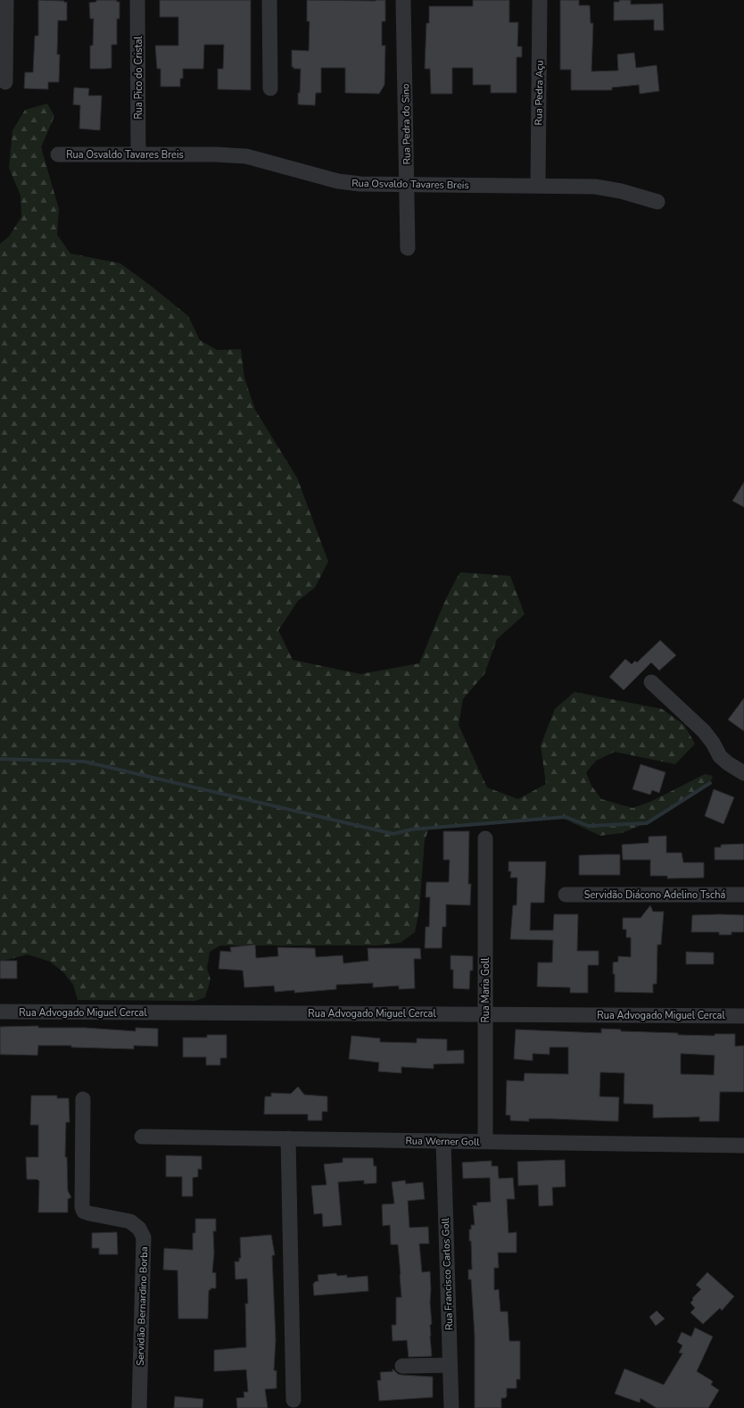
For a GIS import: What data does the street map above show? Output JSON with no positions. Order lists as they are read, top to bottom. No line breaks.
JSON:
{"streets":{"street":["Rua Pico do Cristal","Rua Pedra Açu","Rua Pedra do Sino","Rua Osvaldo Tavares Breis","Servidão Diácono Adelino Tschá","Rua Maria Goll","Rua Advogado Miguel Cercal","Rua Werner Goll","Rua Francisco Carlos Goll","Servidão Bernardino Borba"]},"crossings":[["Rua Pico do Cristal","Rua Osvaldo Tavares Breis"],["Rua Pedra Açu","Rua Osvaldo Tavares Breis"],["Rua Pedra do Sino","Rua Osvaldo Tavares Breis"],["Rua Maria Goll","Rua Advogado Miguel Cercal"],["Rua Maria Goll","Rua Werner Goll"],["Rua Werner Goll","Rua Francisco Carlos Goll"]]}
